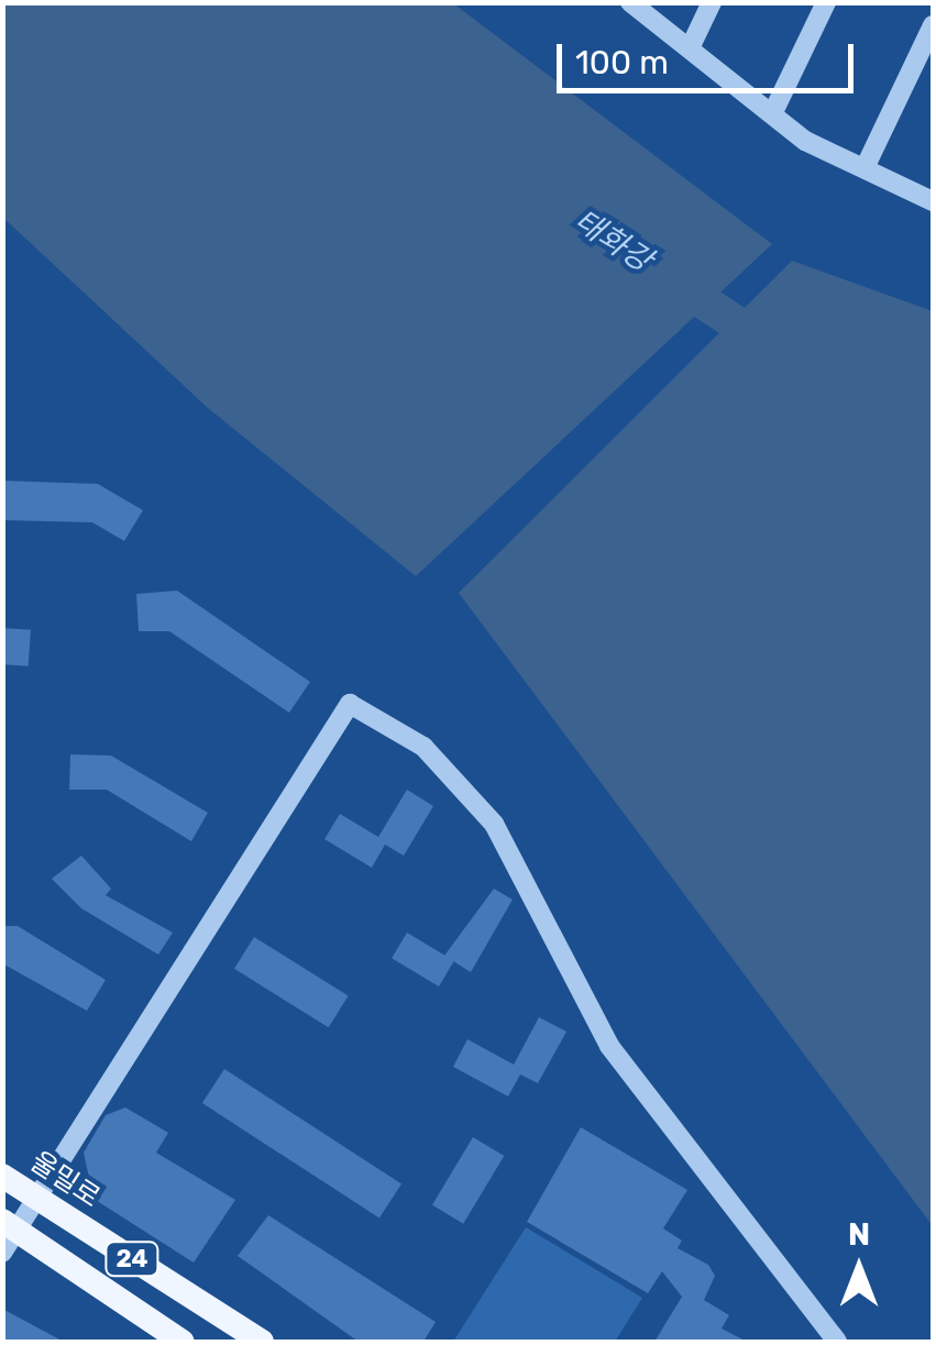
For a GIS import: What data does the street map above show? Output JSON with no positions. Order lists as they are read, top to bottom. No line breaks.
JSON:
{"streets":{"main road":["울밀로","24"]},"water":["태화강"],"scale_bar":"100 m","north":"top"}
